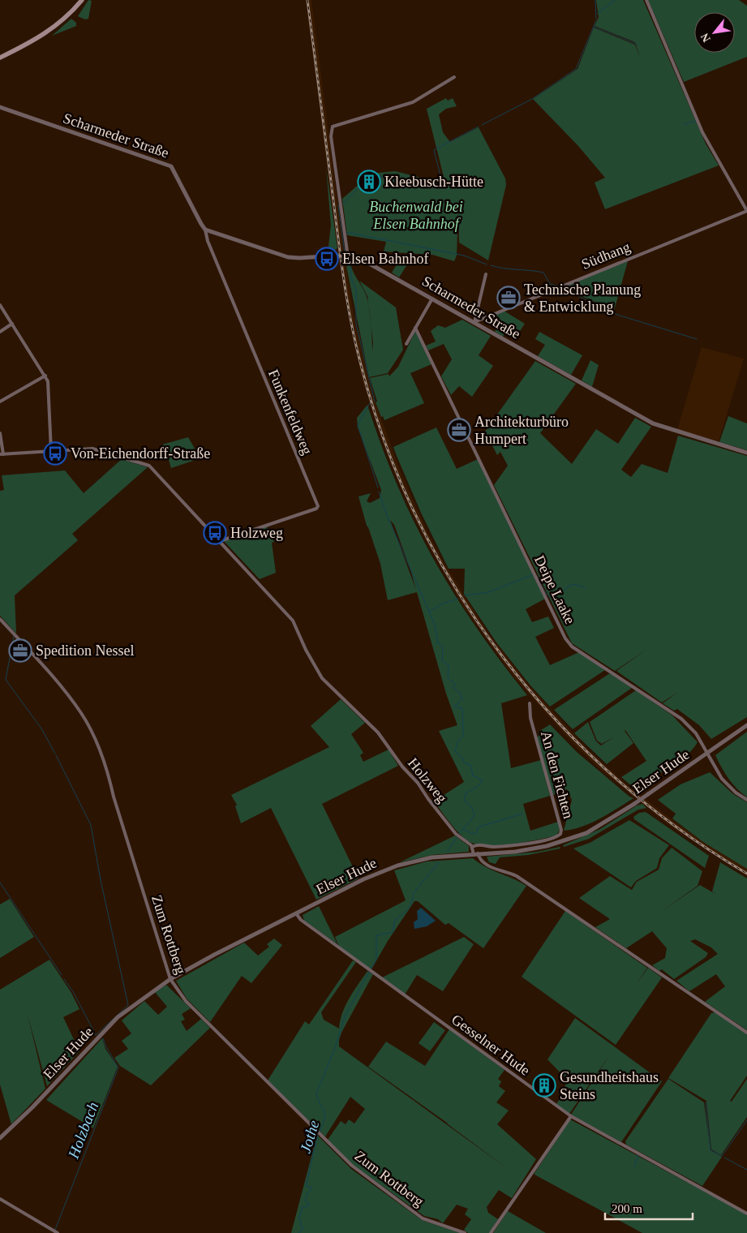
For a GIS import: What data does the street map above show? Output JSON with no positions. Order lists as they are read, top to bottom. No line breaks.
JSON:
{"streets":{"street":["Scharmeder Straße","Südhang","Funkenfeldweg","Deipe Laake","Elser Hude","An den Fichten","Holzweg","Zum Rottberg","Gesselner Hude"]},"crossings":[["Scharmeder Straße","Südhang"],["Scharmeder Straße","Funkenfeldweg"],["Funkenfeldweg","Holzweg"],["Deipe Laake","Elser Hude"],["Elser Hude","Zum Rottberg"],["Elser Hude","Gesselner Hude"],["An den Fichten","Holzweg"]],"water":["Holzbach","Jothe"],"parks":["Buchenwald bei Elsen Bahnhof"],"places":{"building":["Kleebusch-Hütte","Gesundheitshaus Steins"],"bus stop":["Elsen Bahnhof","Von-Eichendorff-Straße","Holzweg"],"office":["Technische Planung & Entwicklung","Architekturbüro Humpert","Spedition Nessel"]},"scale_bar":"200 m","north":"bottom left"}
